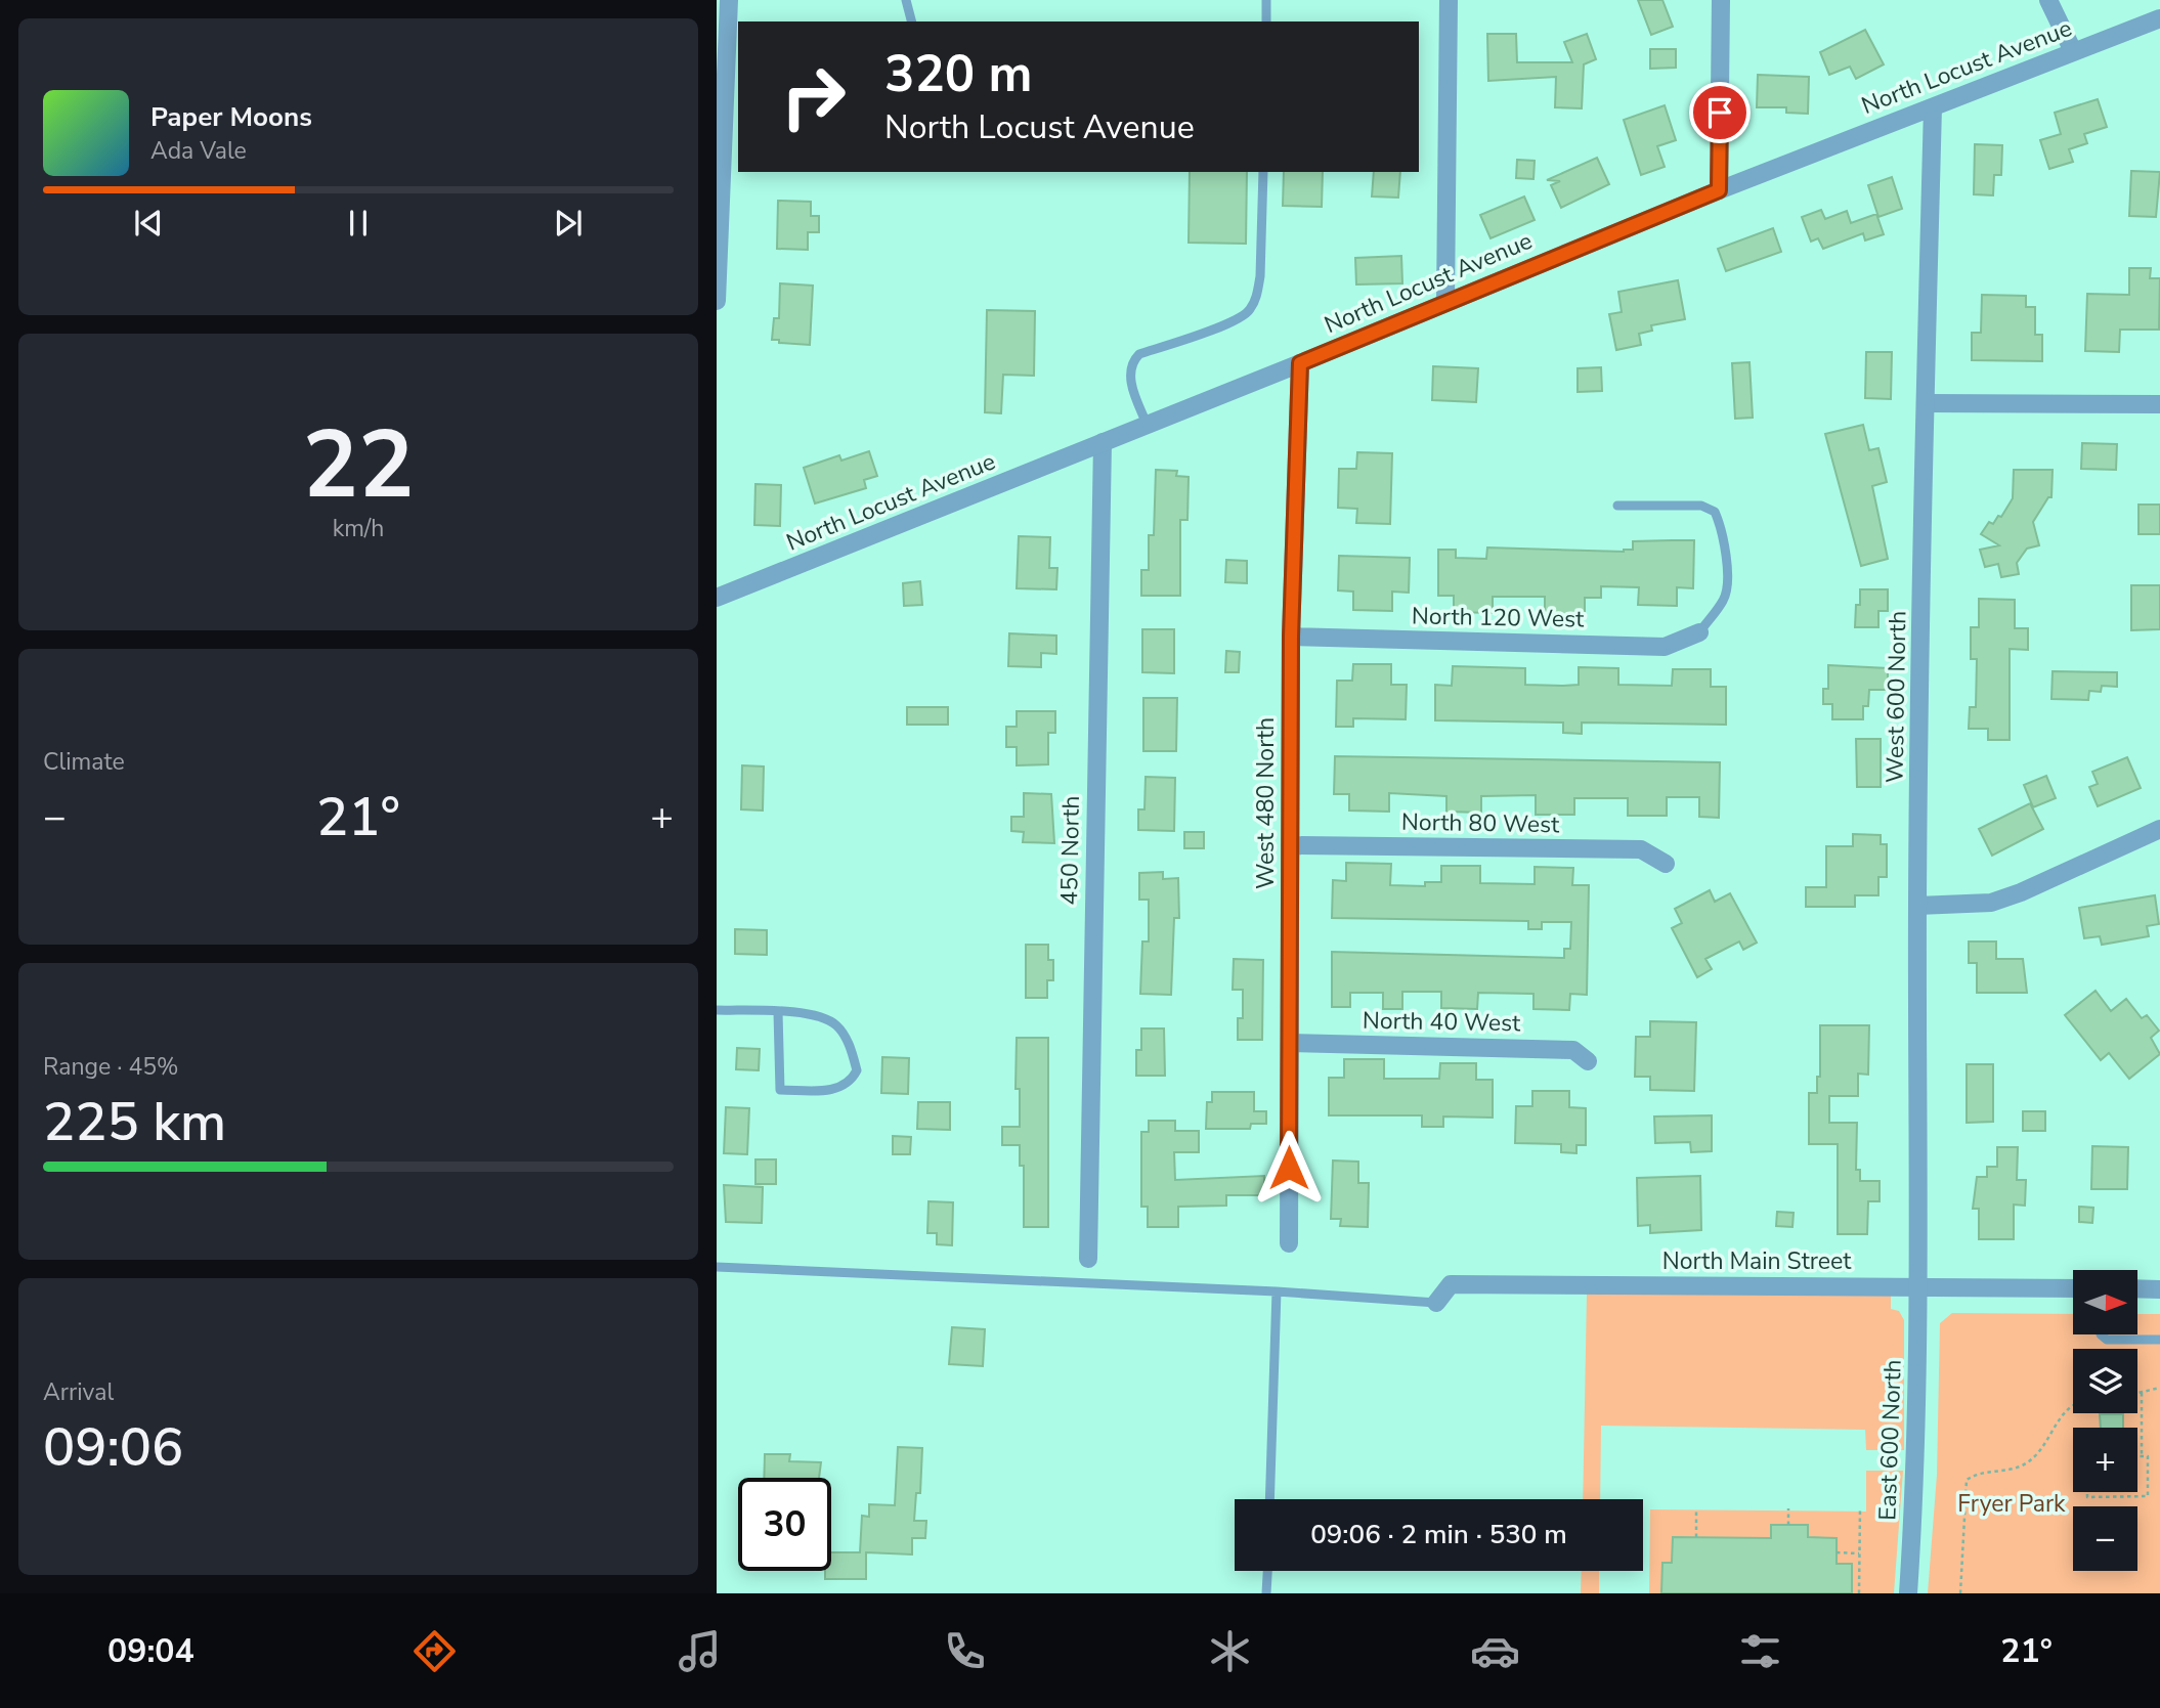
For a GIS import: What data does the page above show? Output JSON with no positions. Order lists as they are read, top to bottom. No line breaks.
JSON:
{"streets":{"street":["North Locust Avenue","North 120 West","West 600 North","West 480 North","North 80 West","450 North","North 40 West","North Main Street","East 600 North"]},"crossings":[["North Locust Avenue","West 600 North"],["North Locust Avenue","West 480 North"],["North Locust Avenue","450 North"],["North 120 West","West 480 North"],["West 600 North","North Main Street"],["West 600 North","East 600 North"],["West 480 North","North 80 West"],["West 480 North","North 40 West"],["North Main Street","East 600 North"]],"parks":["Fryer Park"],"north":"right","page":{"turn":["320 m","North Locust Avenue"],"song":["Paper Moons","Ada Vale"],"tile":[["22","km/h"],"Climate",["Range · 45%","225 km"],["Arrival","09:06"]],"heat":["−","21°","+"],"map_buttons":["+","−"],"limit":"30","trip":"09:06 · 2 min · 530 m","tabs":["09:04","21°"]}}
